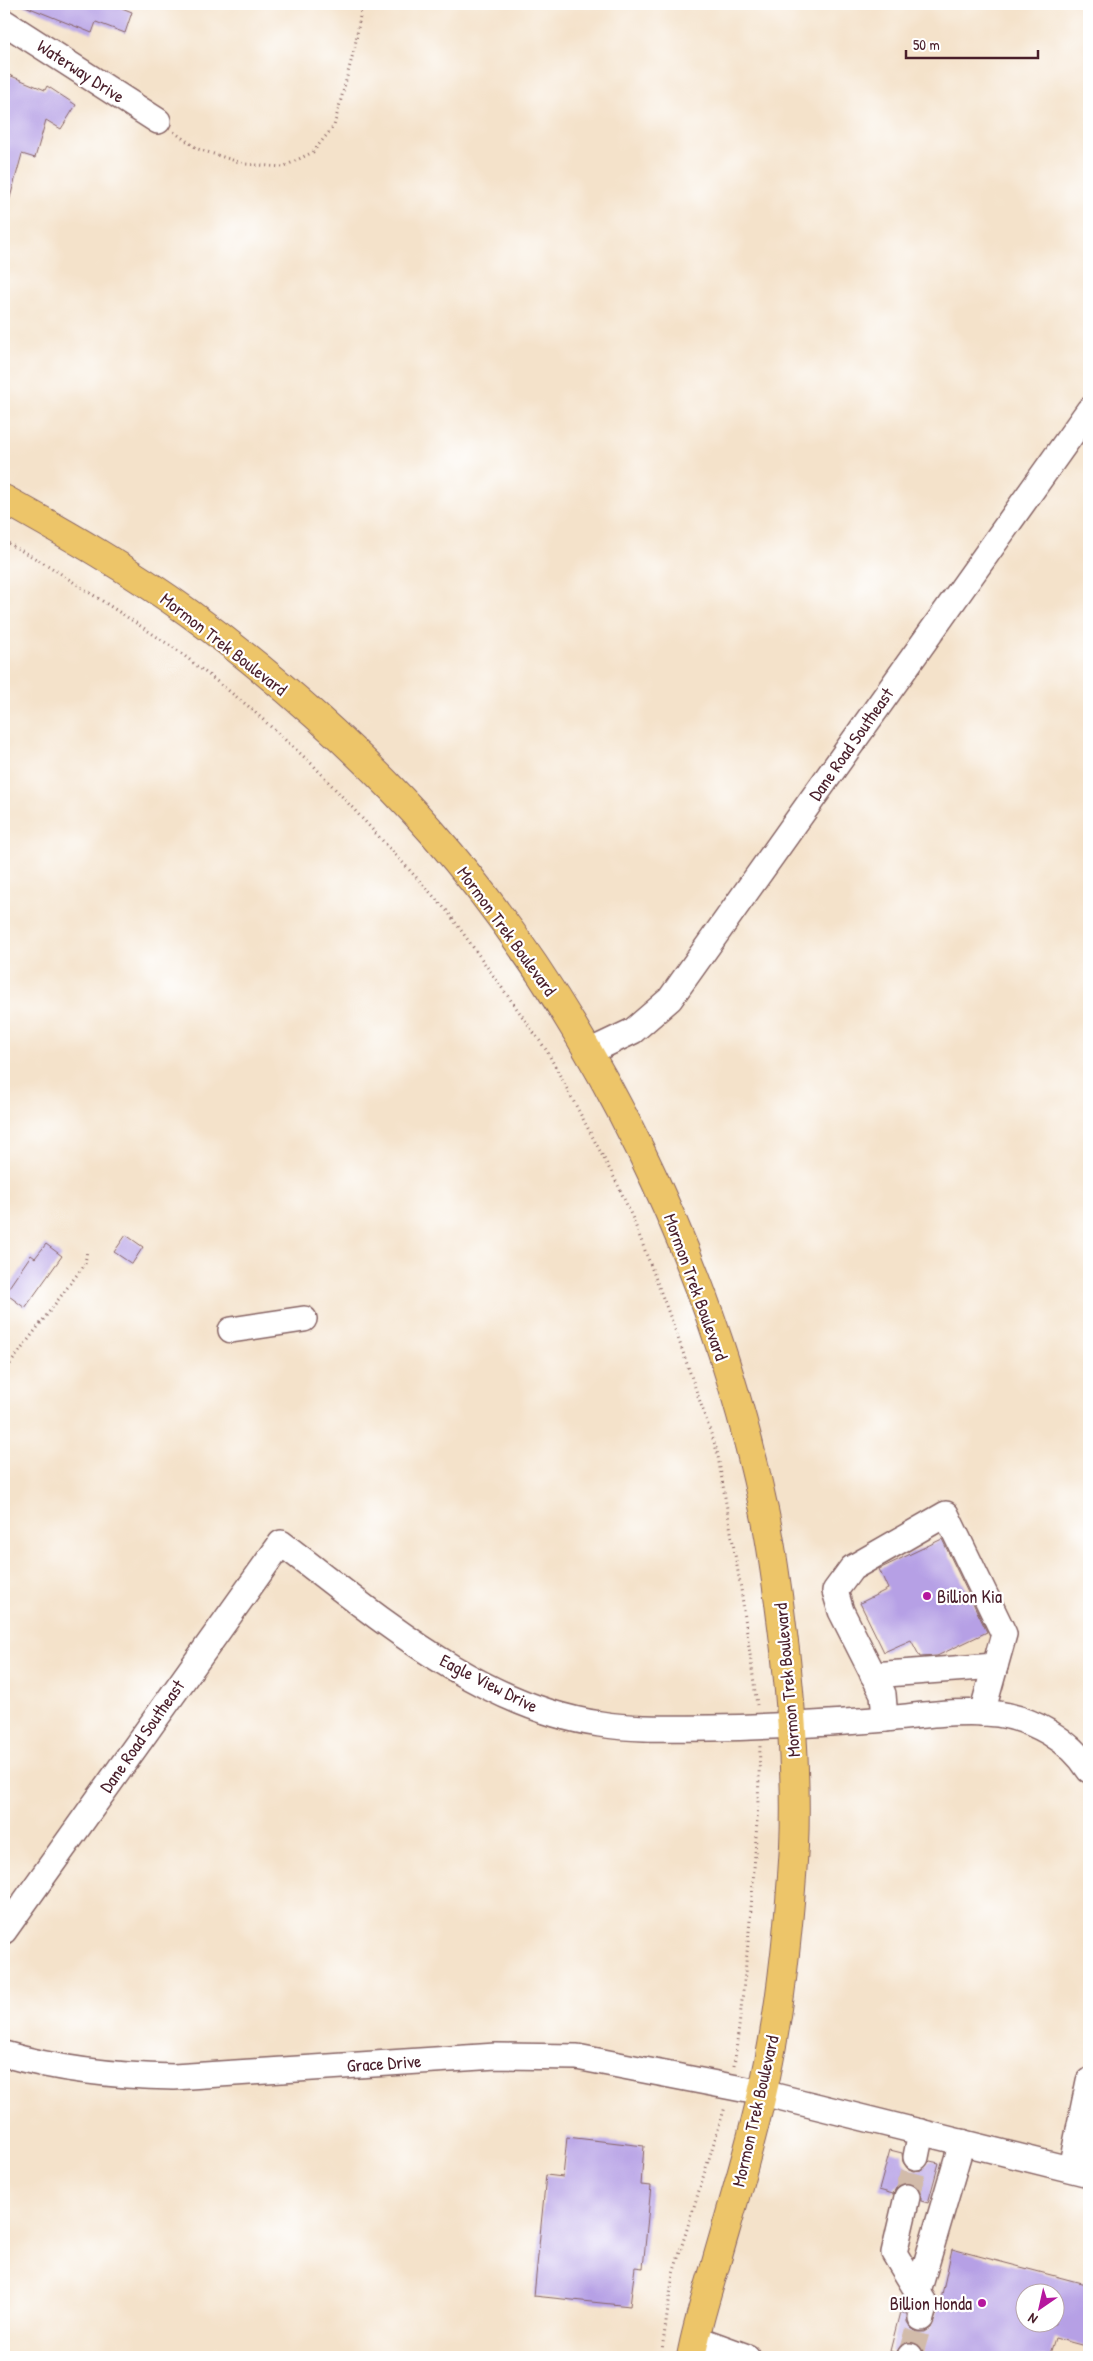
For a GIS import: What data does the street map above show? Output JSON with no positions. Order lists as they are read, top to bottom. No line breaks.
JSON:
{"streets":{"main road":["Mormon Trek Boulevard"],"street":["Waterway Drive","Dane Road Southeast","Eagle View Drive","Grace Drive"]},"crossings":[["Mormon Trek Boulevard","Dane Road Southeast"],["Mormon Trek Boulevard","Eagle View Drive"],["Mormon Trek Boulevard","Grace Drive"],["Dane Road Southeast","Eagle View Drive"]],"places":["Billion Kia","Billion Honda"],"scale_bar":"50 m","north":"bottom left"}
